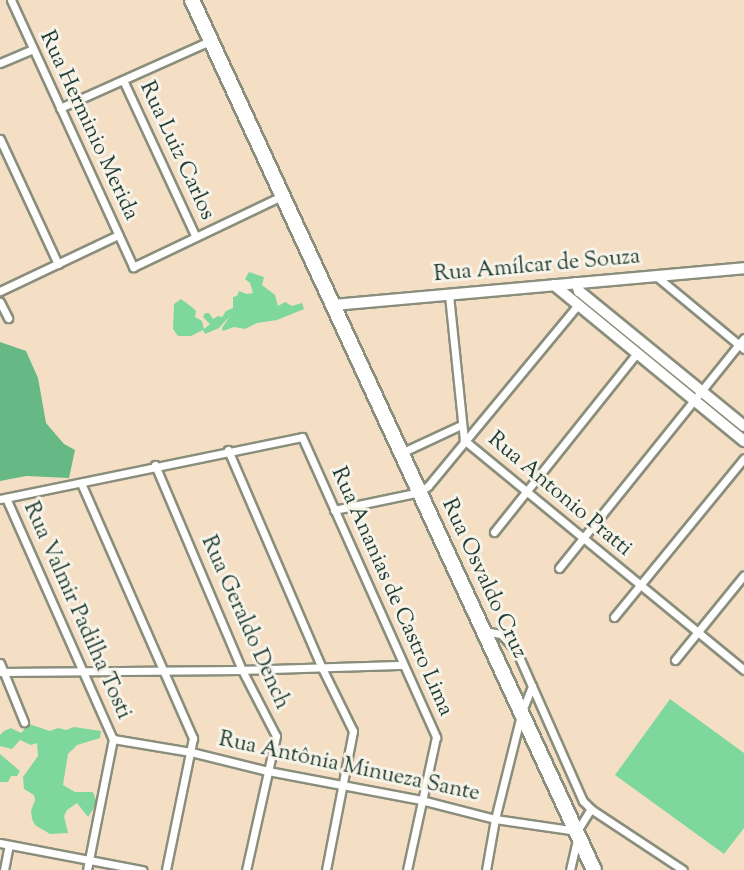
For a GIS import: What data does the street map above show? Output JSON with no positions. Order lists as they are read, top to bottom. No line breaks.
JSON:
{"streets":{"highway":["Rua Osvaldo Cruz"],"street":["Rua Herminio Merida","Rua Luiz Carlos","Rua Amílcar de Souza","Rua Antonio Pratti","Rua Ananias de Castro Lima","Rua Valmir Padilha Tosti","Rua Geraldo Dench","Rua Antônia Minueza Sante"]},"crossings":[["Rua Herminio Merida","Rua Luiz Carlos"],["Rua Amílcar de Souza","Rua Antonio Pratti"],["Rua Amílcar de Souza","Rua Osvaldo Cruz"],["Rua Osvaldo Cruz","Rua Antônia Minueza Sante"],["Rua Ananias de Castro Lima","Rua Antônia Minueza Sante"],["Rua Valmir Padilha Tosti","Rua Antônia Minueza Sante"],["Rua Geraldo Dench","Rua Antônia Minueza Sante"]]}
